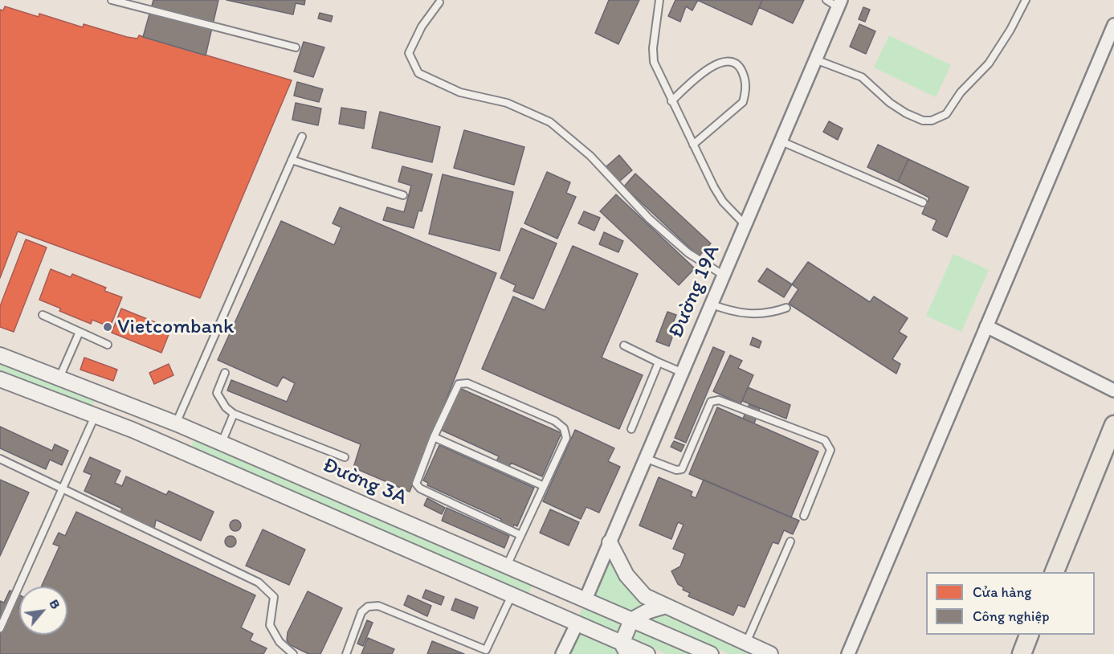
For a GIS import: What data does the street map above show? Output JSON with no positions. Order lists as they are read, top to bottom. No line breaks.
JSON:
{"streets":{"street":["Đường 19A","Đường 3A"]},"crossings":[["Đường 19A","Đường 3A"]],"places":["Vietcombank"],"legend":["Cửa hàng","Công nghiệp"],"north":"top right"}
